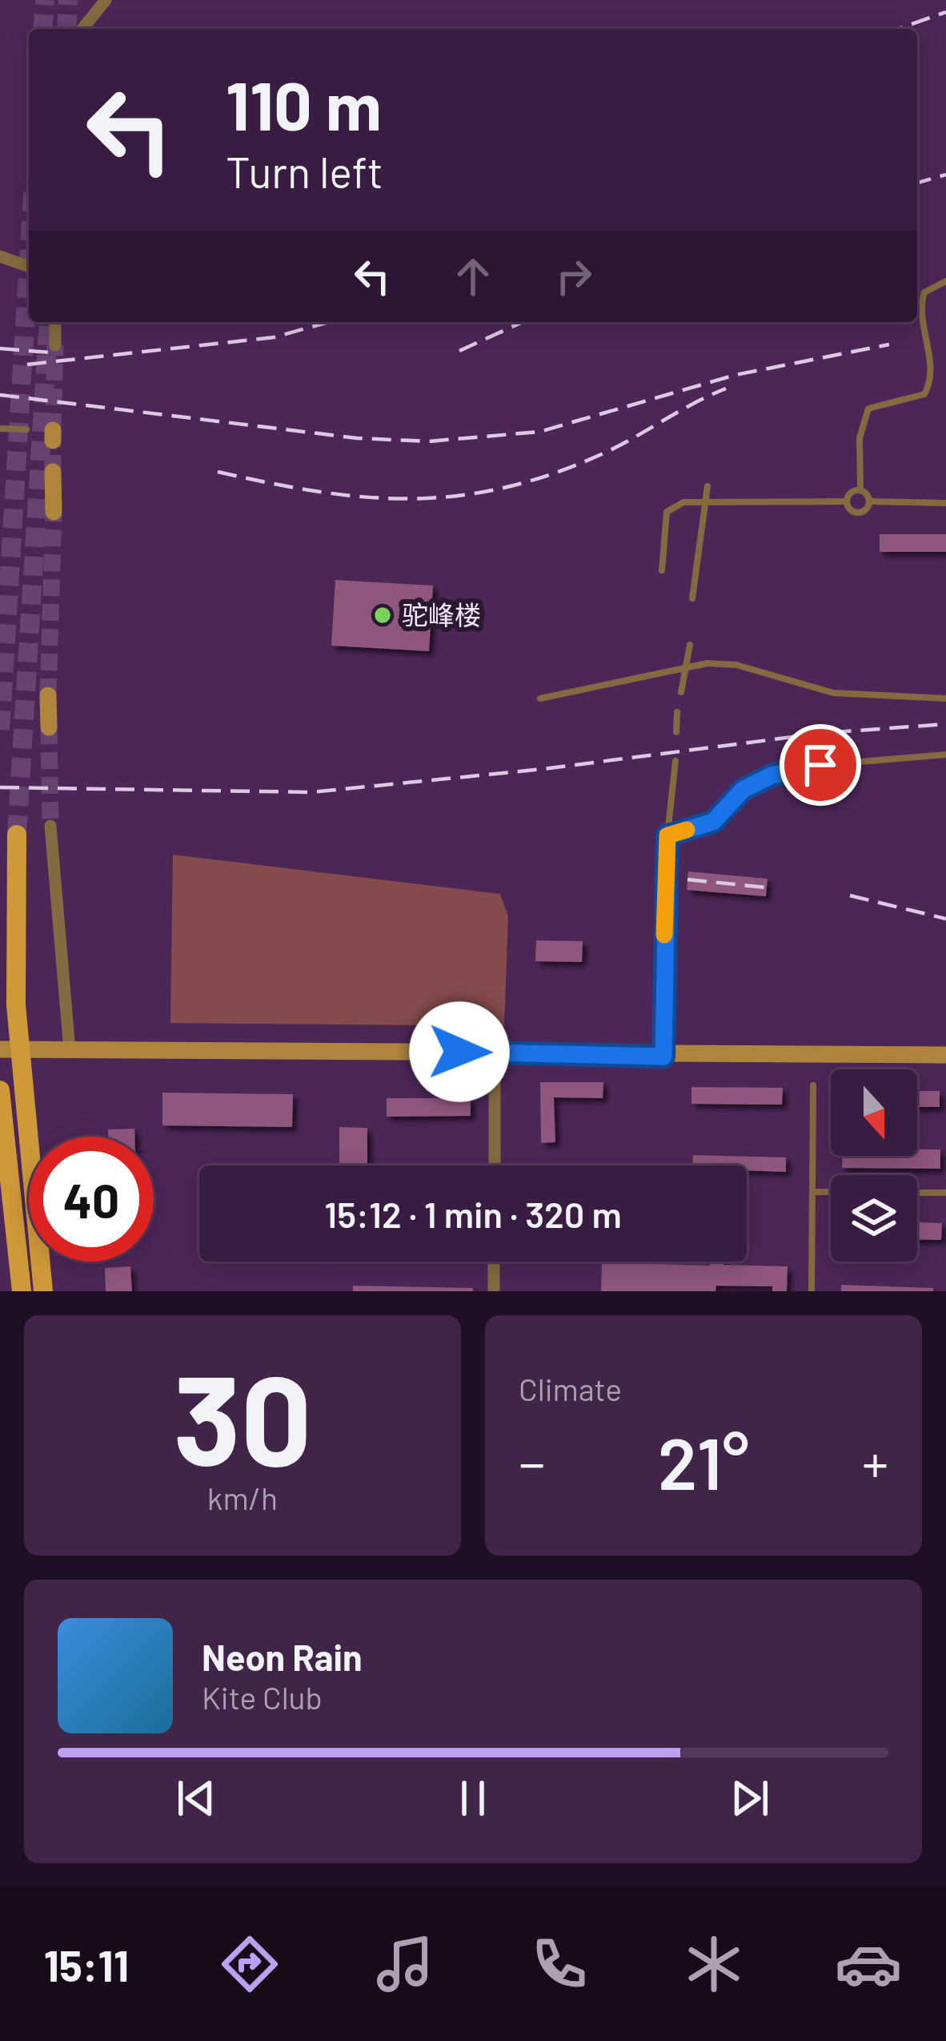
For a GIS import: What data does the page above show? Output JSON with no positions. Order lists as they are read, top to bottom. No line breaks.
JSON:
{"places":["驼峰楼"],"north":"bottom","page":{"turn":["110 m","Turn left"],"limit":"40","trip":"15:12 · 1 min · 320 m","tile":[["30","km/h"],"Climate"],"heat":["−","21°","+"],"song":["Neon Rain","Kite Club"],"tabs":"15:11"}}
